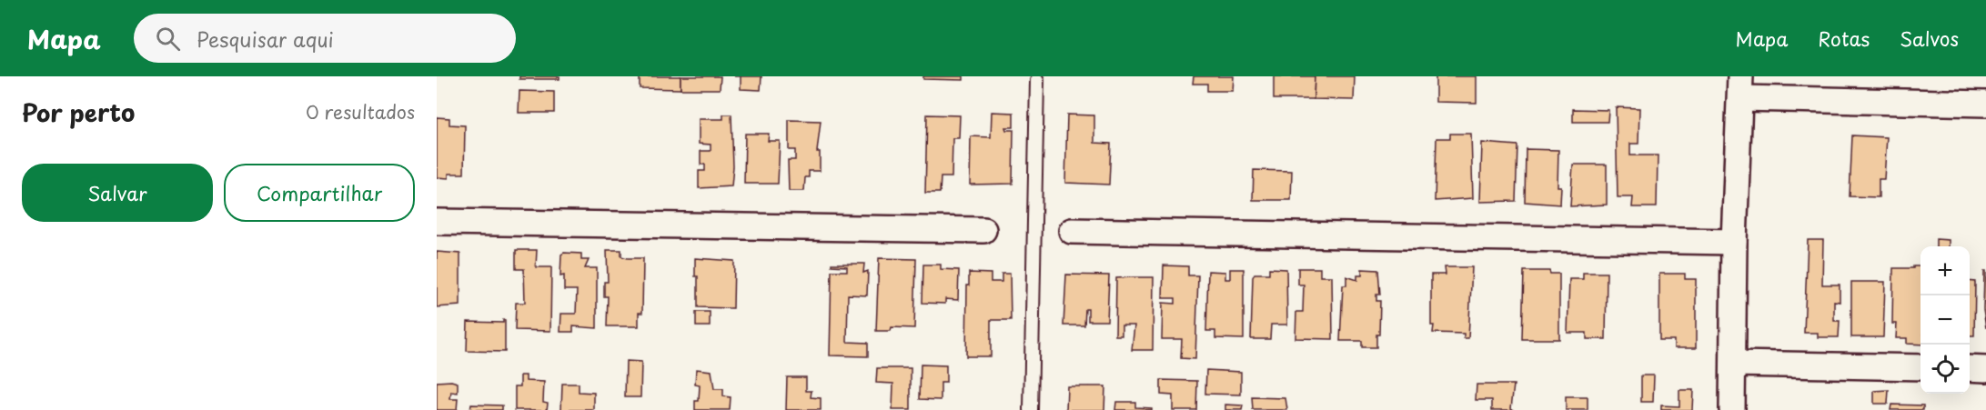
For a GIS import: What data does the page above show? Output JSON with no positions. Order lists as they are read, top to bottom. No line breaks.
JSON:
{"page":{"header":"Mapa","search":"Pesquisar aqui","nav":["Mapa","Rotas","Salvos"],"heading":["Por perto","0 resultados"],"buttons":["Salvar","Compartilhar"],"map_buttons":["+","−"]}}
